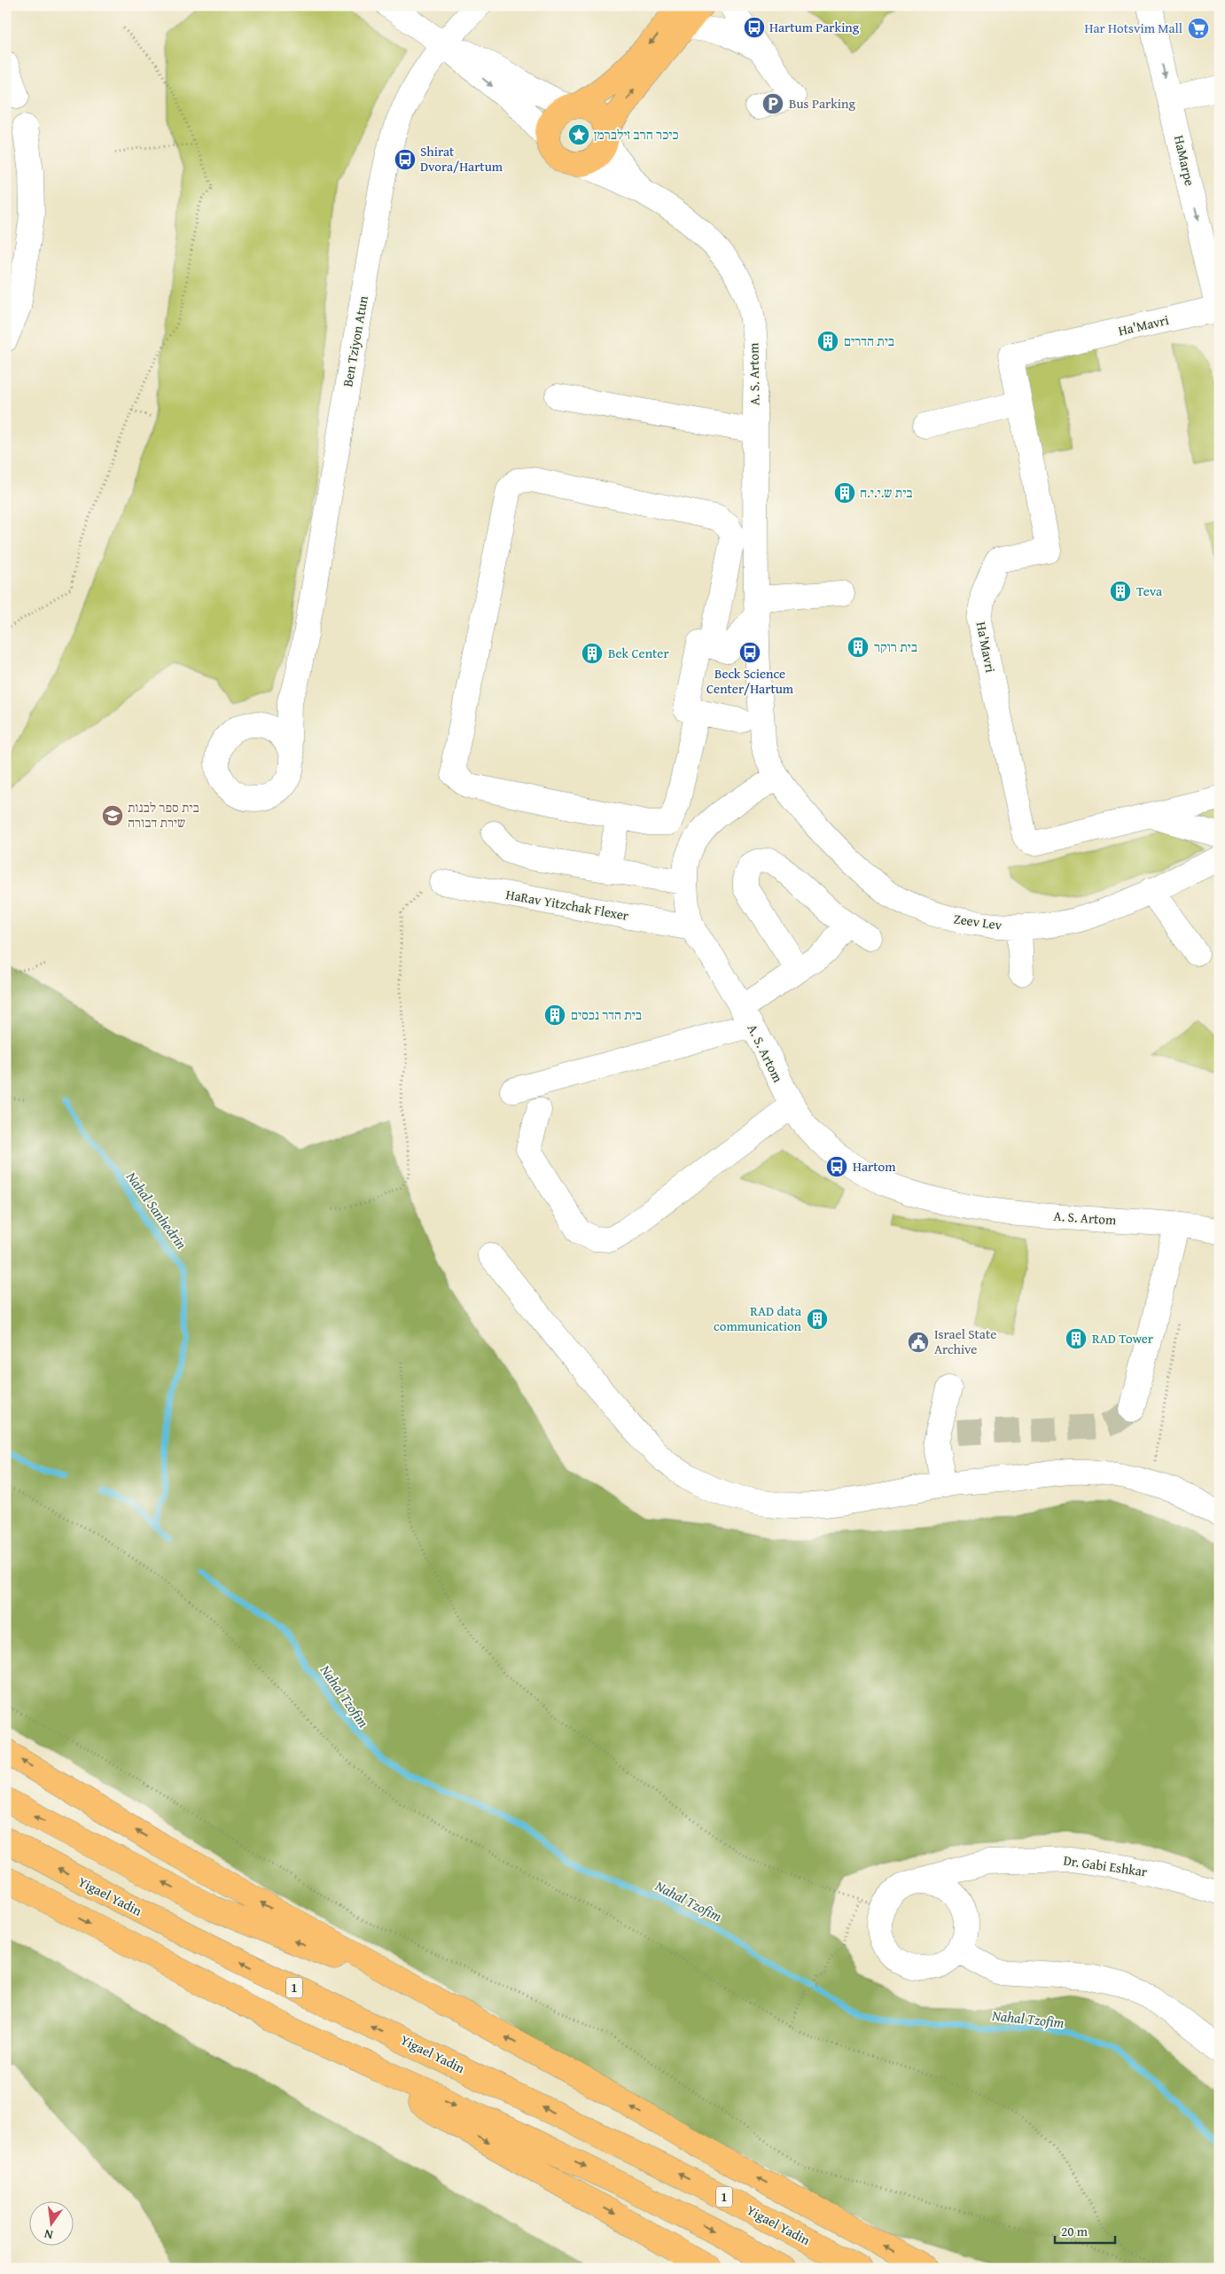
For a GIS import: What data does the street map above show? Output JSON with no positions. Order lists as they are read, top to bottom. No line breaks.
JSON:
{"streets":{"main road":["Yigael Yadin","1"],"street":["HaMarpe","Ha'Mavri","Ben Tziyon Atun","A. S. Artom","HaRav Yitzchak Flexer","Zeev Lev","Dr. Gabi Eshkar"]},"crossings":[["HaMarpe","Ha'Mavri"],["A. S. Artom","HaRav Yitzchak Flexer"],["A. S. Artom","Zeev Lev"]],"one_way":["HaMarpe"],"water":["Nahal Sanhedrin","Nahal Tzofim"],"places":{"bus stop":["Hartum Parking","Shirat Dvora/Hartum","Beck Science Center/Hartum","Hartom"],"supermarket":["Har Hotsvim Mall"],"parking":["Bus Parking"],"place":["כיכר הרב זילברמן"],"building":["בית הדרים","בית ש.י.י.ח","Teva","בית רוקר","Bek Center","בית הדר נכסים","RAD data communication","RAD Tower"],"school or university":["בית ספר לבנות שירת דבורה"],"public building":["Israel State Archive"]},"scale_bar":"20 m","north":"bottom"}
